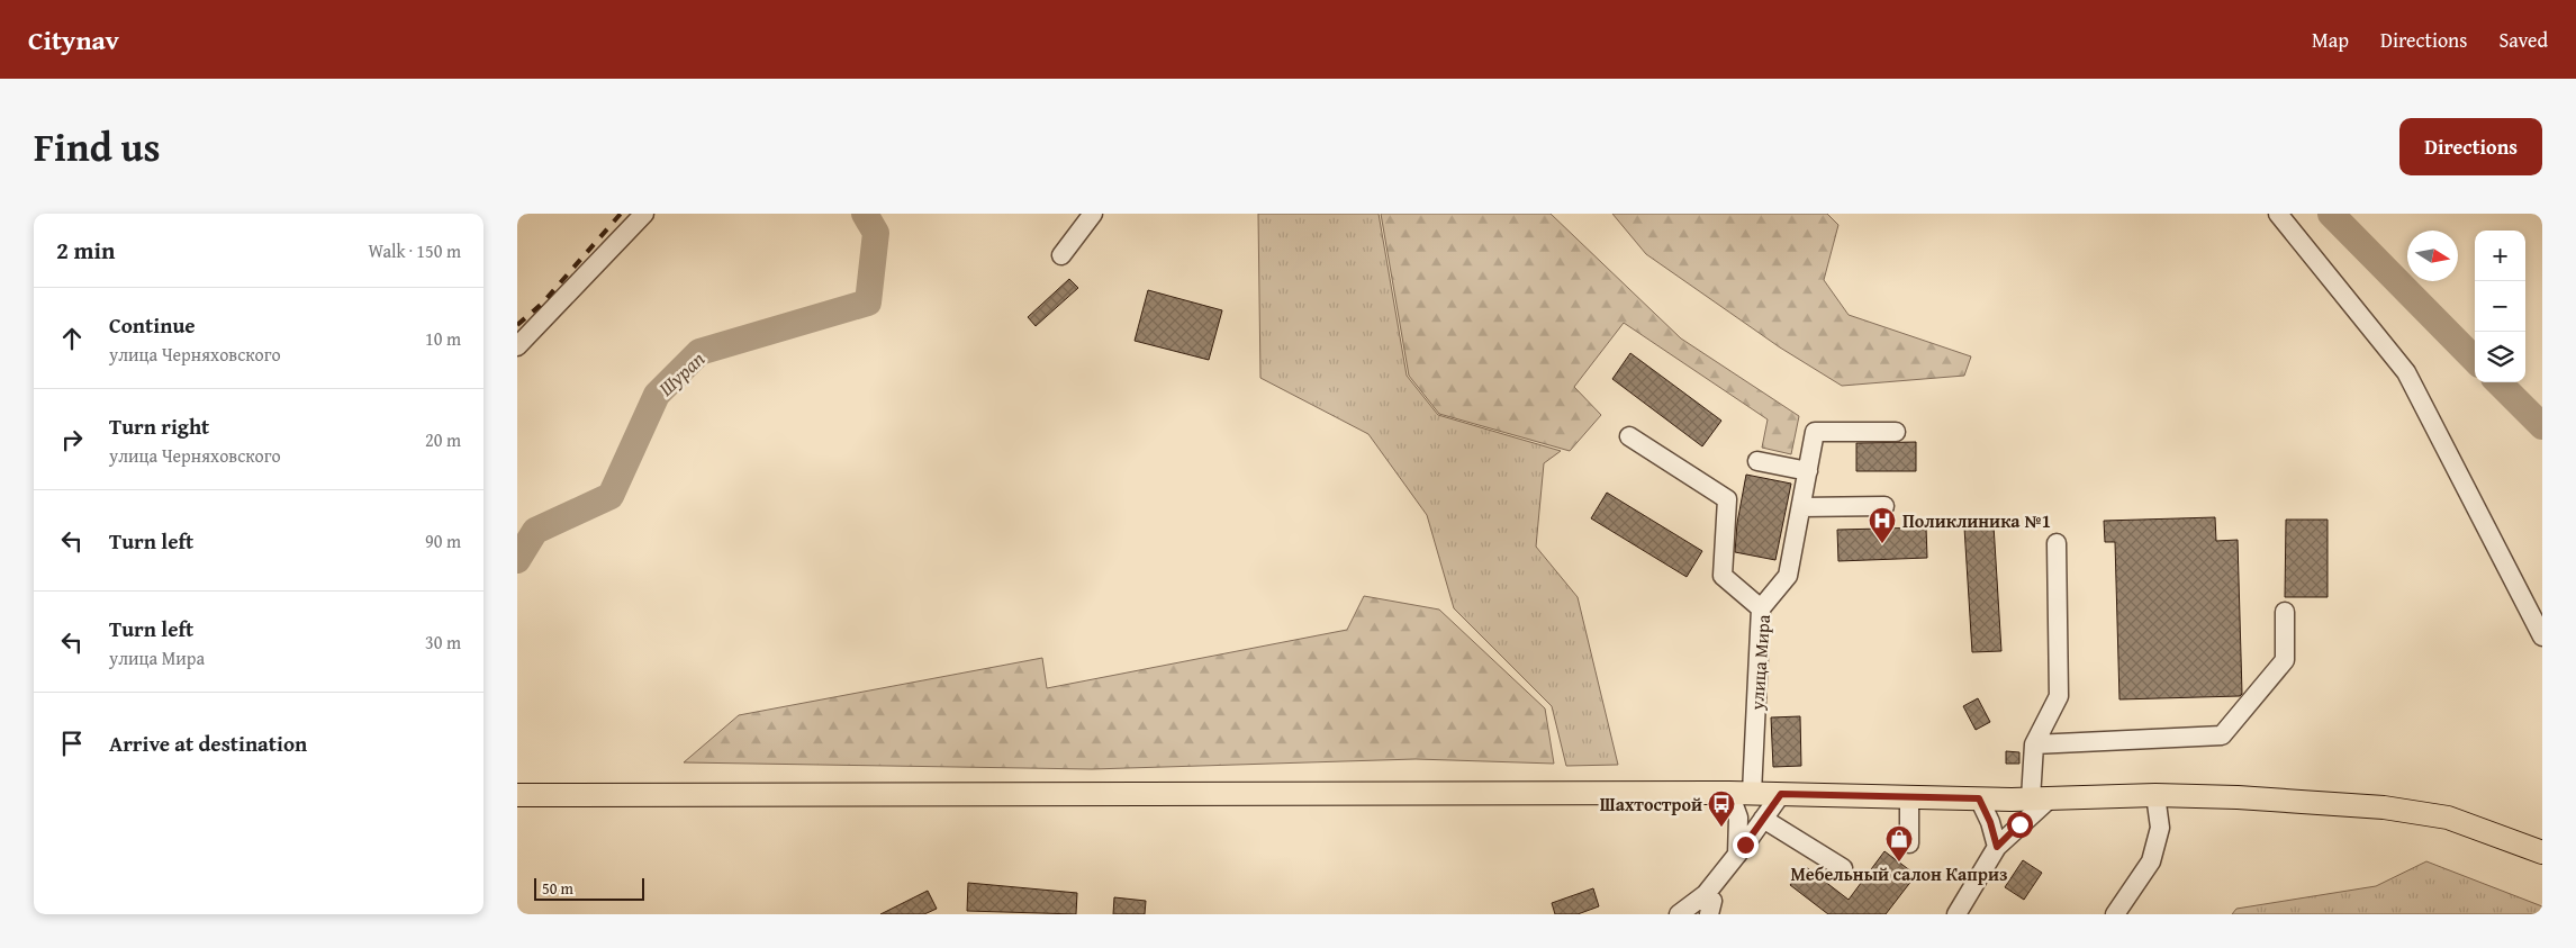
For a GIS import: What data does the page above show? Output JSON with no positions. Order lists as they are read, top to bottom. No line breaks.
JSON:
{"streets":{"street":["улица Мира"]},"water":["Шурап"],"places":{"hospital":["Поликлиника №1"],"bus stop":["Шахтострой"],"shop":["Мебельный салон Каприз"]},"scale_bar":"50 m","north":"right","page":{"header":"Citynav","nav":["Map","Directions","Saved"],"title":"Find us","buttons":"Directions","heading":["2 min","Walk · 150 m"],"map_buttons":["+","−"],"list":[["Continue","улица Черняховского","10 m"],["Turn right","улица Черняховского","20 m"],["Turn left","90 m"],["Turn left","улица Мира","30 m"],"Arrive at destination"],"scale":"50 m"}}
